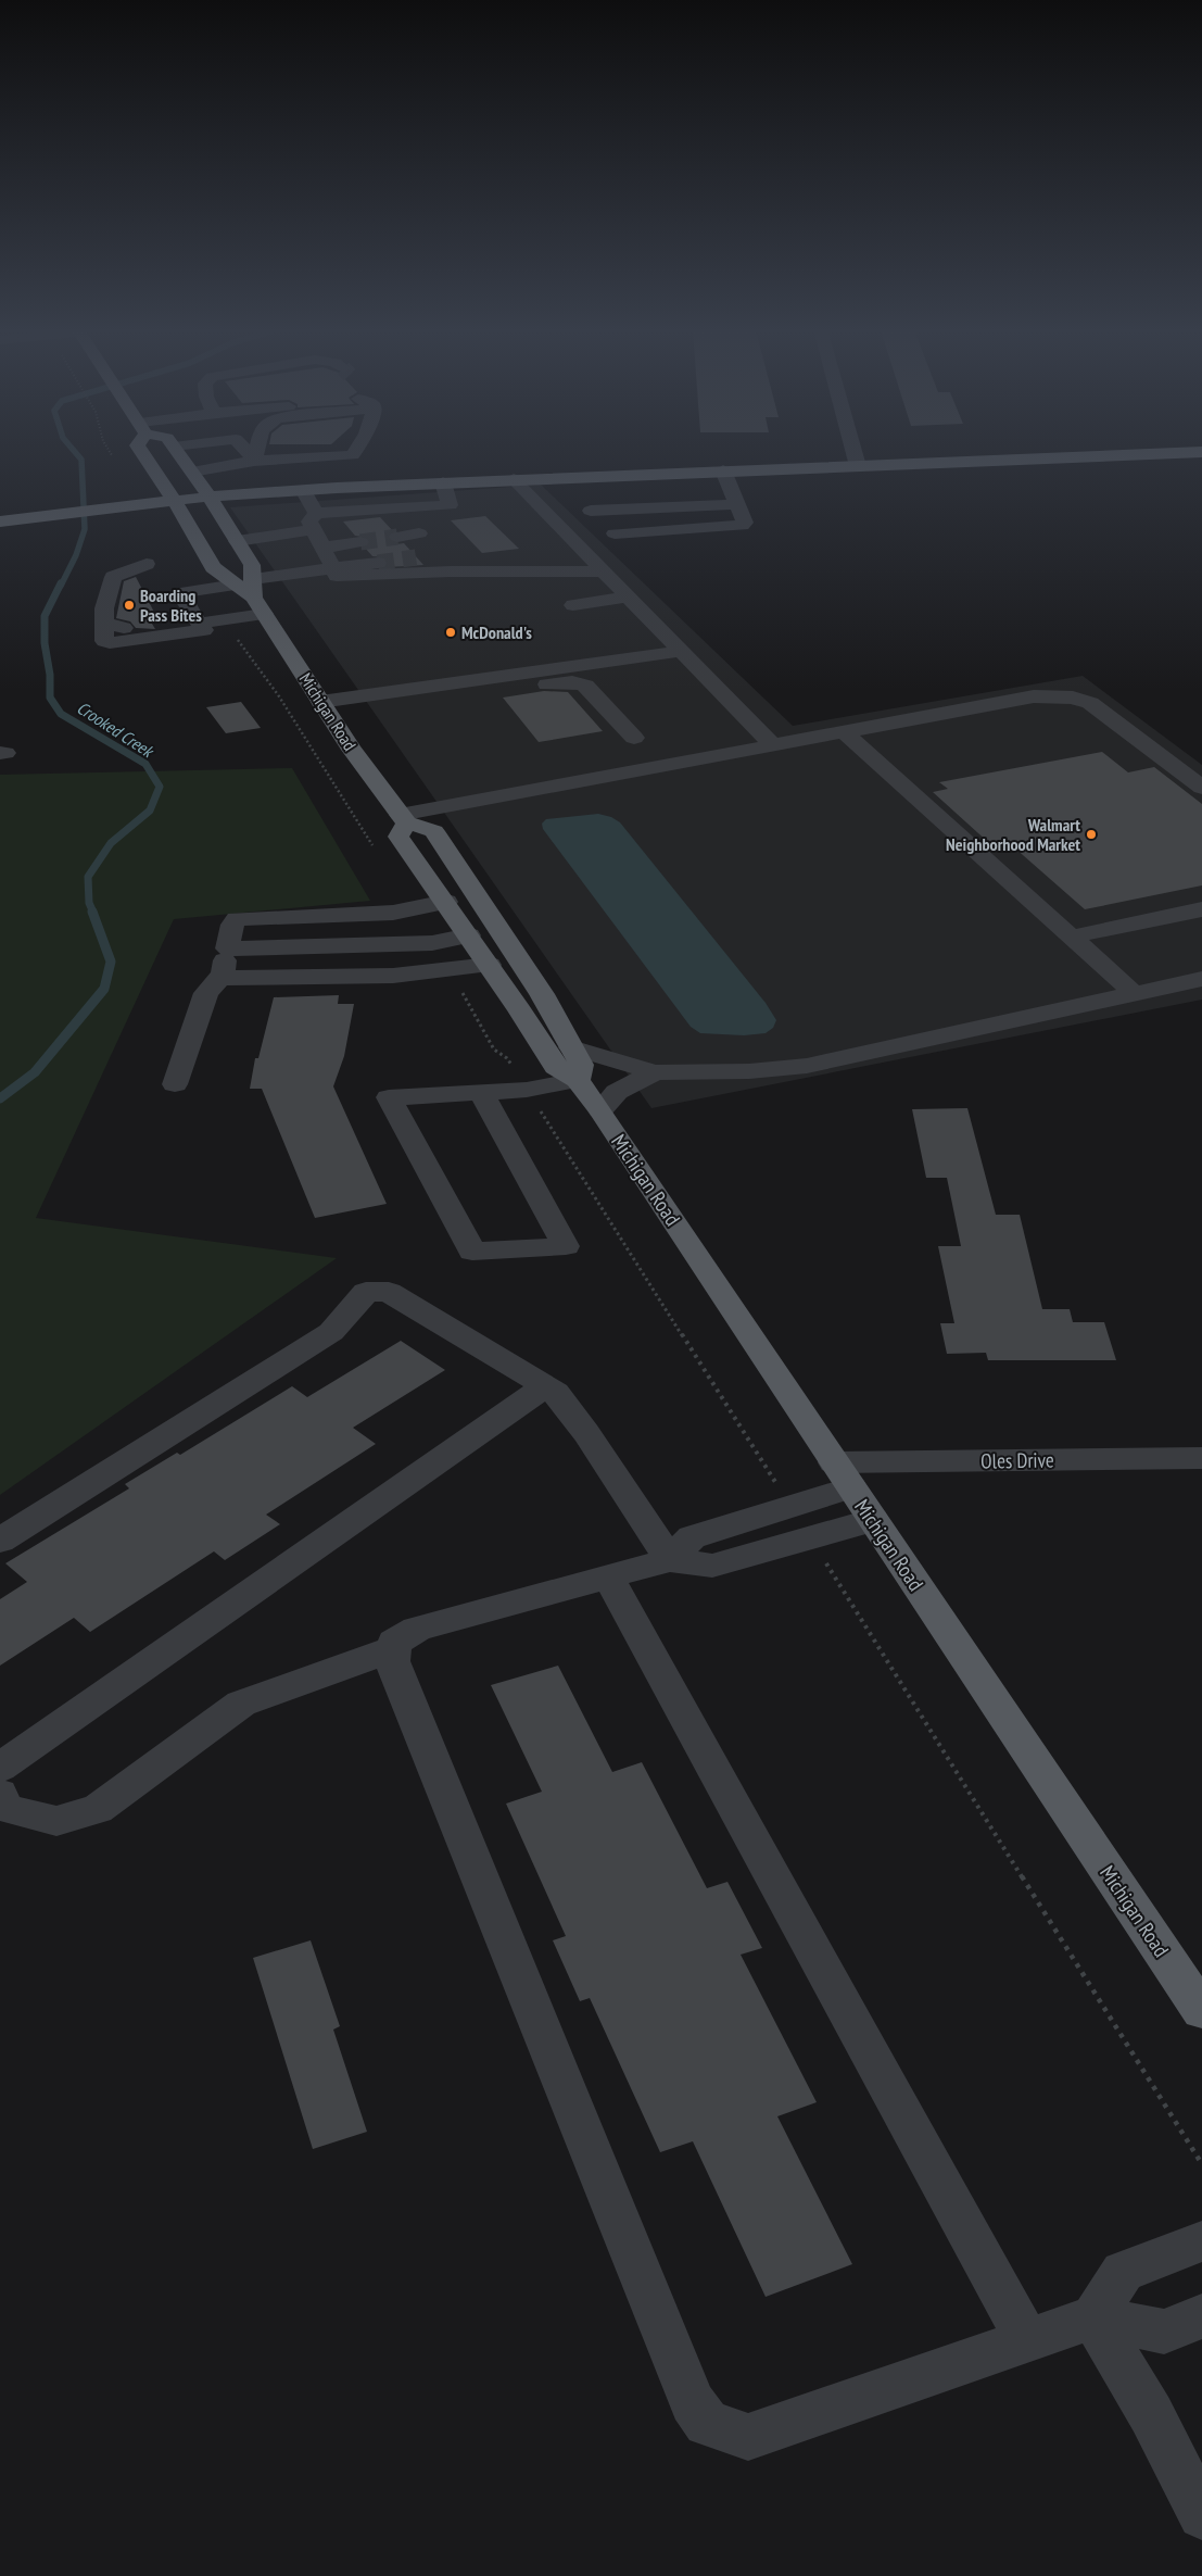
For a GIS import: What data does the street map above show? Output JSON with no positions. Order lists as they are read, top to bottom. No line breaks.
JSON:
{"streets":{"main road":["Michigan Road"],"street":["Oles Drive"]},"crossings":[["Michigan Road","Oles Drive"]],"water":["Crooked Creek"],"places":["Boarding Pass Bites","McDonald's","Walmart Neighborhood Market"]}
